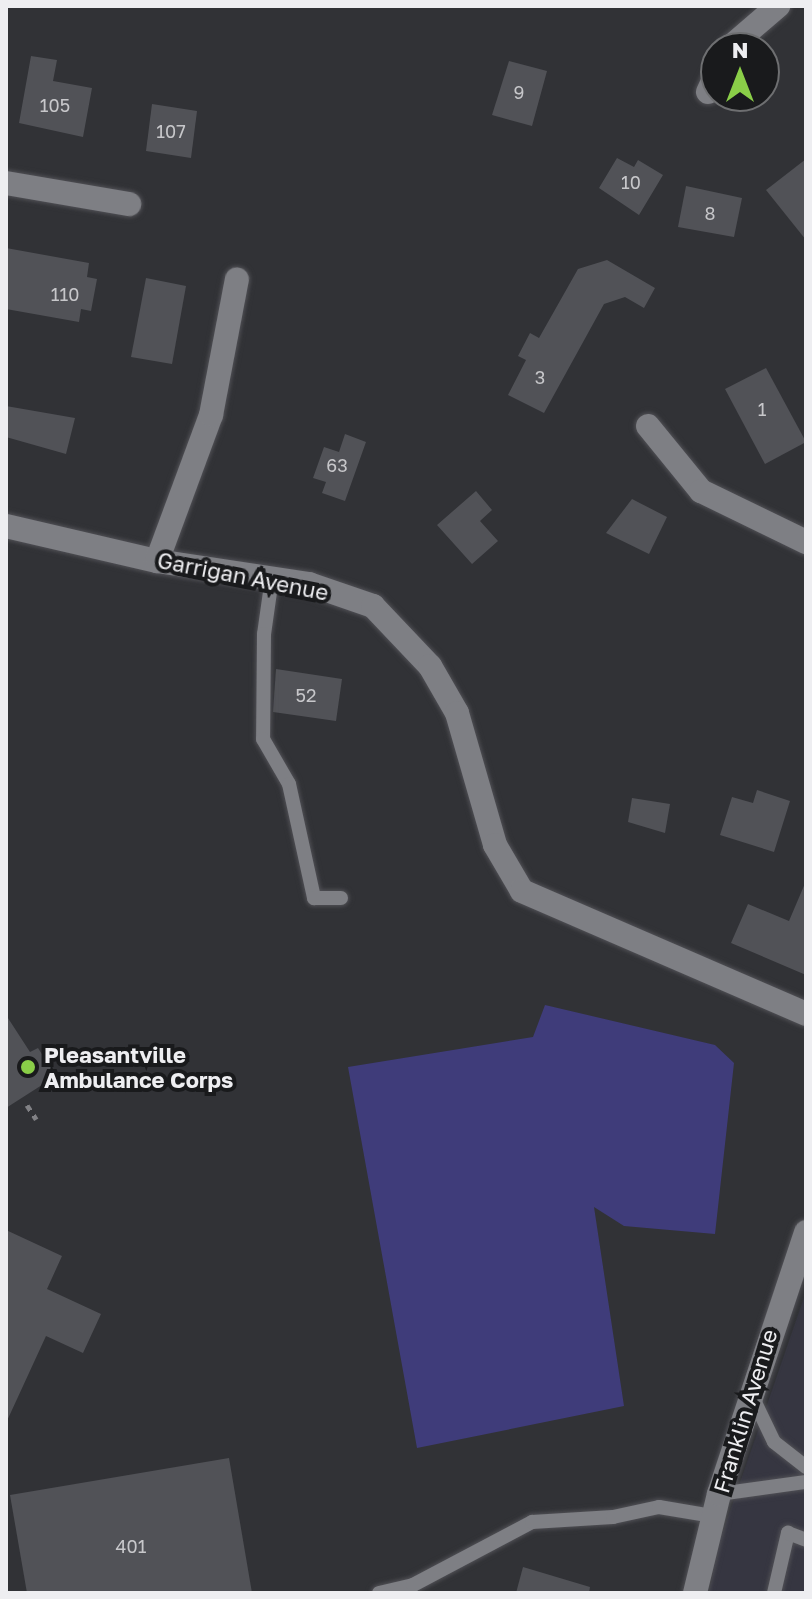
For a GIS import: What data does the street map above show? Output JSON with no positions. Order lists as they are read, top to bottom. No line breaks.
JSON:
{"streets":{"street":["Garrigan Avenue","Franklin Avenue"]},"places":["Pleasantville Ambulance Corps"],"house_numbers":["9","105","107","10","8","110","3","1","63","52","401"],"north":"top"}
